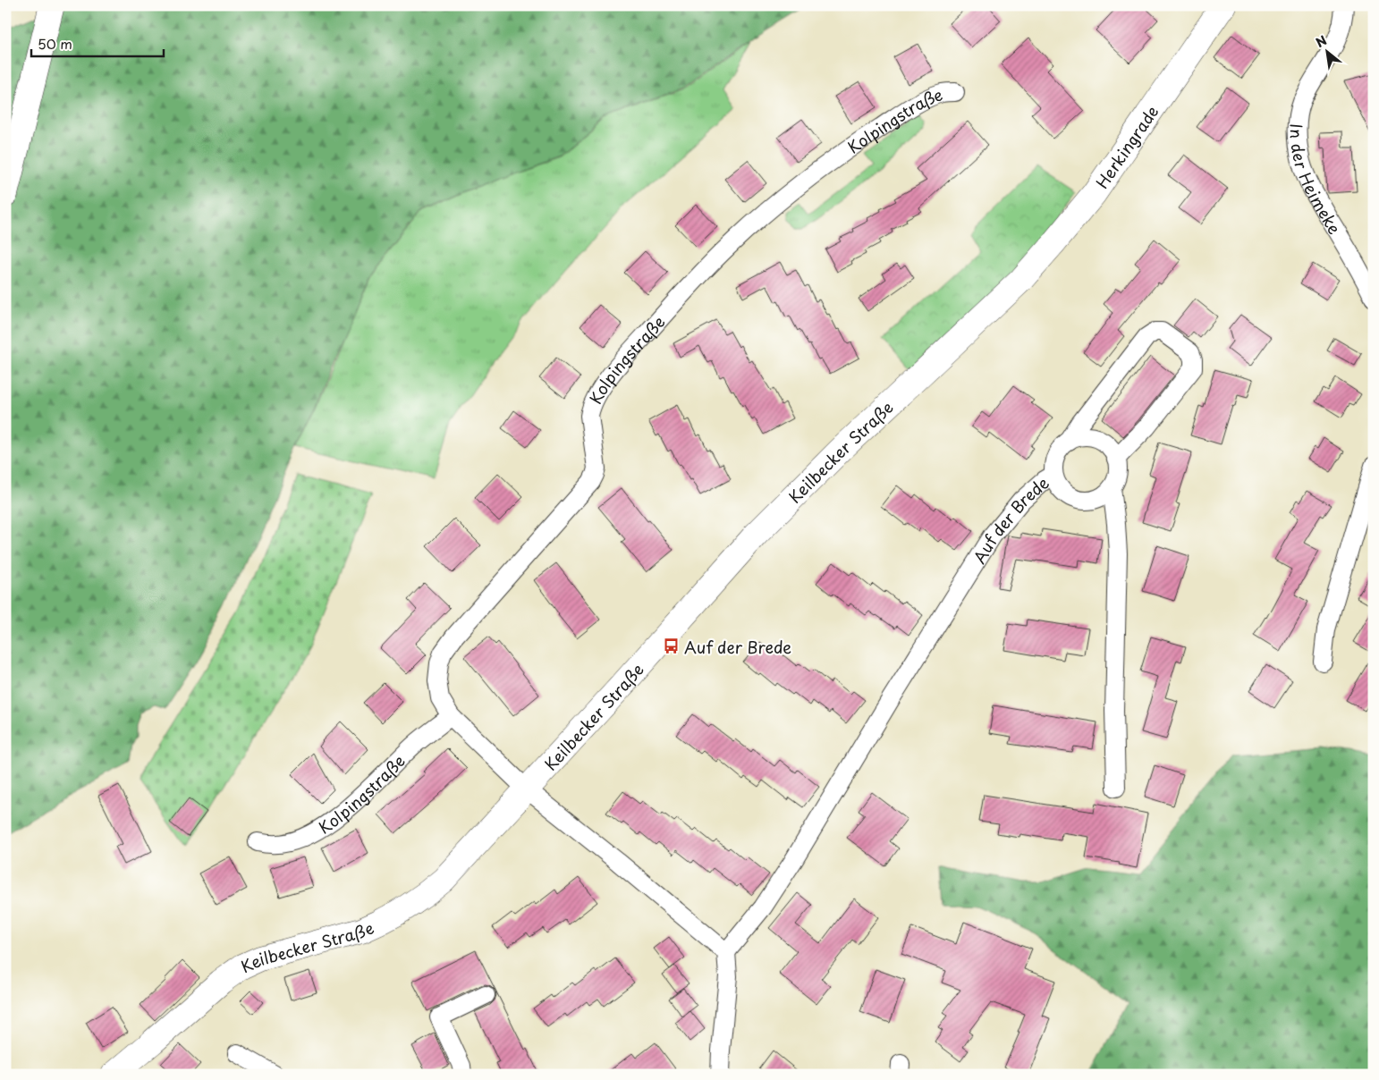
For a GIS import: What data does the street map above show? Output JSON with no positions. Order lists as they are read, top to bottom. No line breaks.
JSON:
{"streets":{"main road":["Herkingrade","Keilbecker Straße"],"street":["Kolpingstraße","In der Heimeke","Auf der Brede"]},"crossings":[["Kolpingstraße","Keilbecker Straße"],["Herkingrade","Keilbecker Straße"]],"places":{"bus stop":["Auf der Brede"]},"scale_bar":"50 m","north":"top left"}
